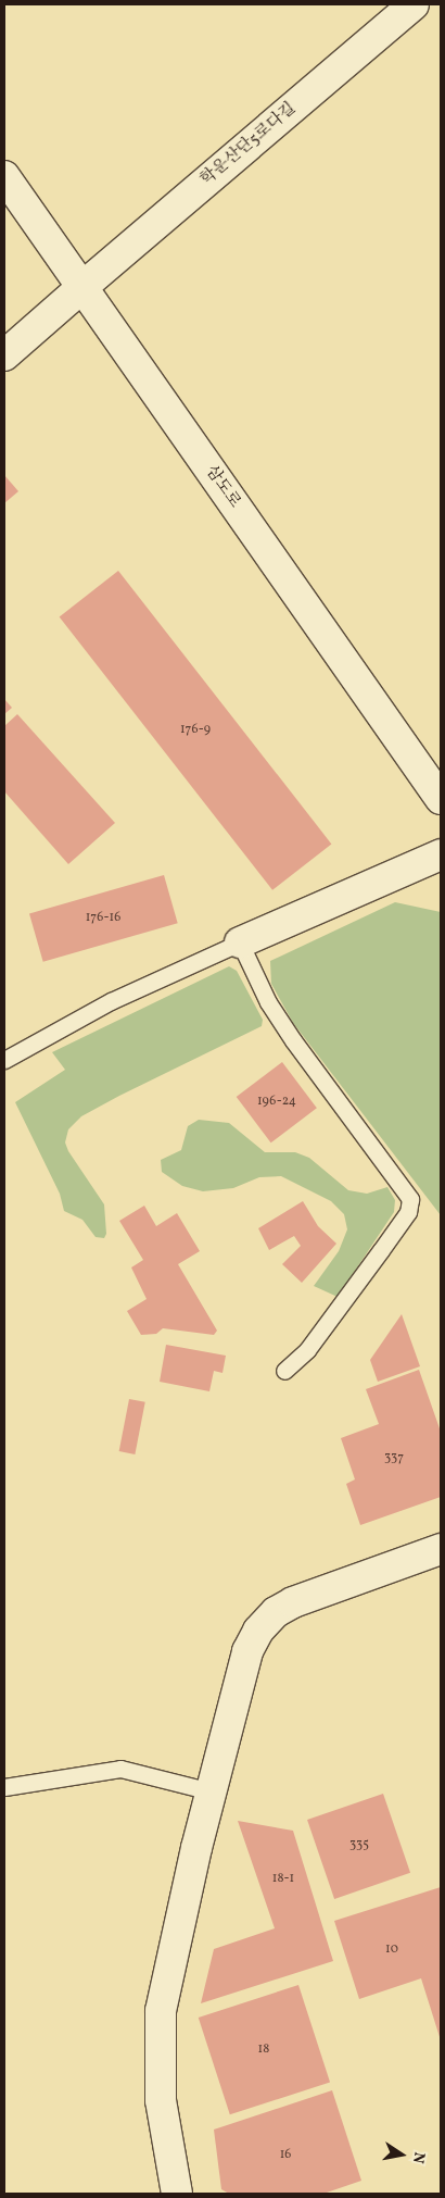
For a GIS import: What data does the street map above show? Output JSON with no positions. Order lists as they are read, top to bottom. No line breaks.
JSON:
{"streets":{"street":["학운산단5로다길","삼도로"]},"crossings":[["학운산단5로다길","삼도로"]],"house_numbers":["176-9","176-16","196-24","337","335","18-1","10","18","16"],"north":"right"}
